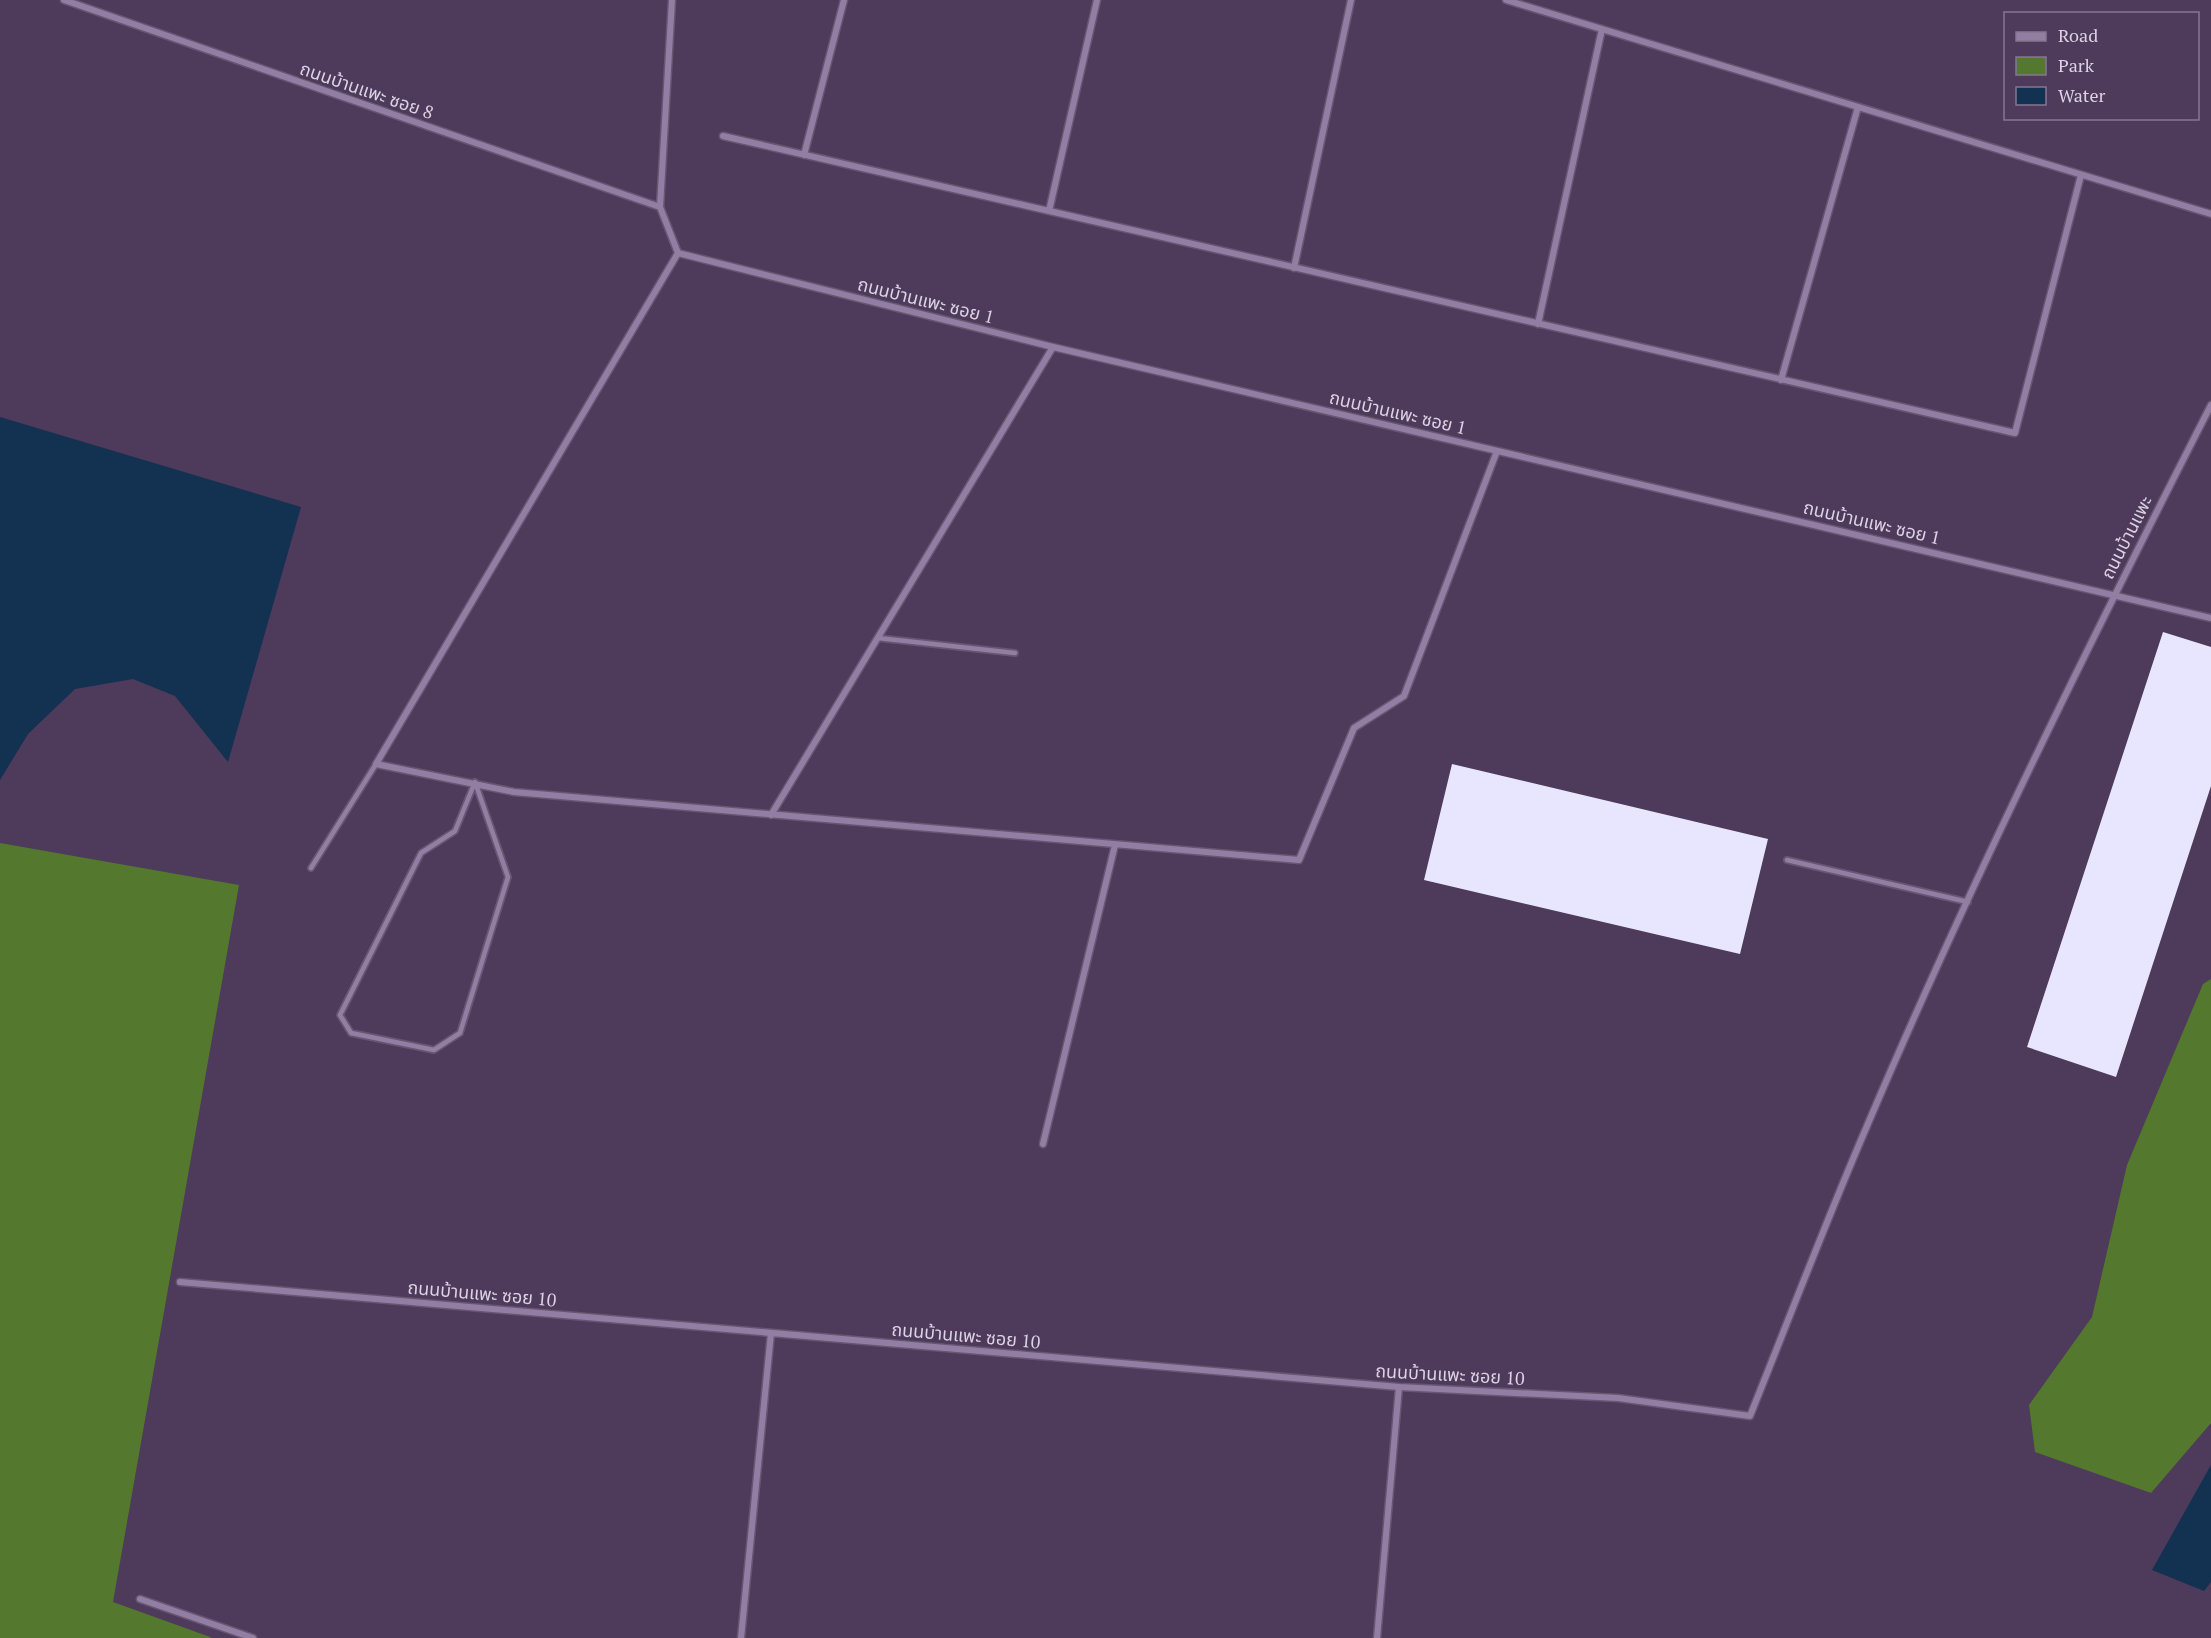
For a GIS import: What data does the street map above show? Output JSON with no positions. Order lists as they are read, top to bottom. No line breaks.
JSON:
{"streets":{"street":["ถนนบ้านแพะ ซอย 8","ถนนบ้านแพะ ซอย 1","ถนนบ้านแพะ","ถนนบ้านแพะ ซอย 10"]},"crossings":[["ถนนบ้านแพะ ซอย 1","ถนนบ้านแพะ"]],"legend":["Road","Park","Water"]}
